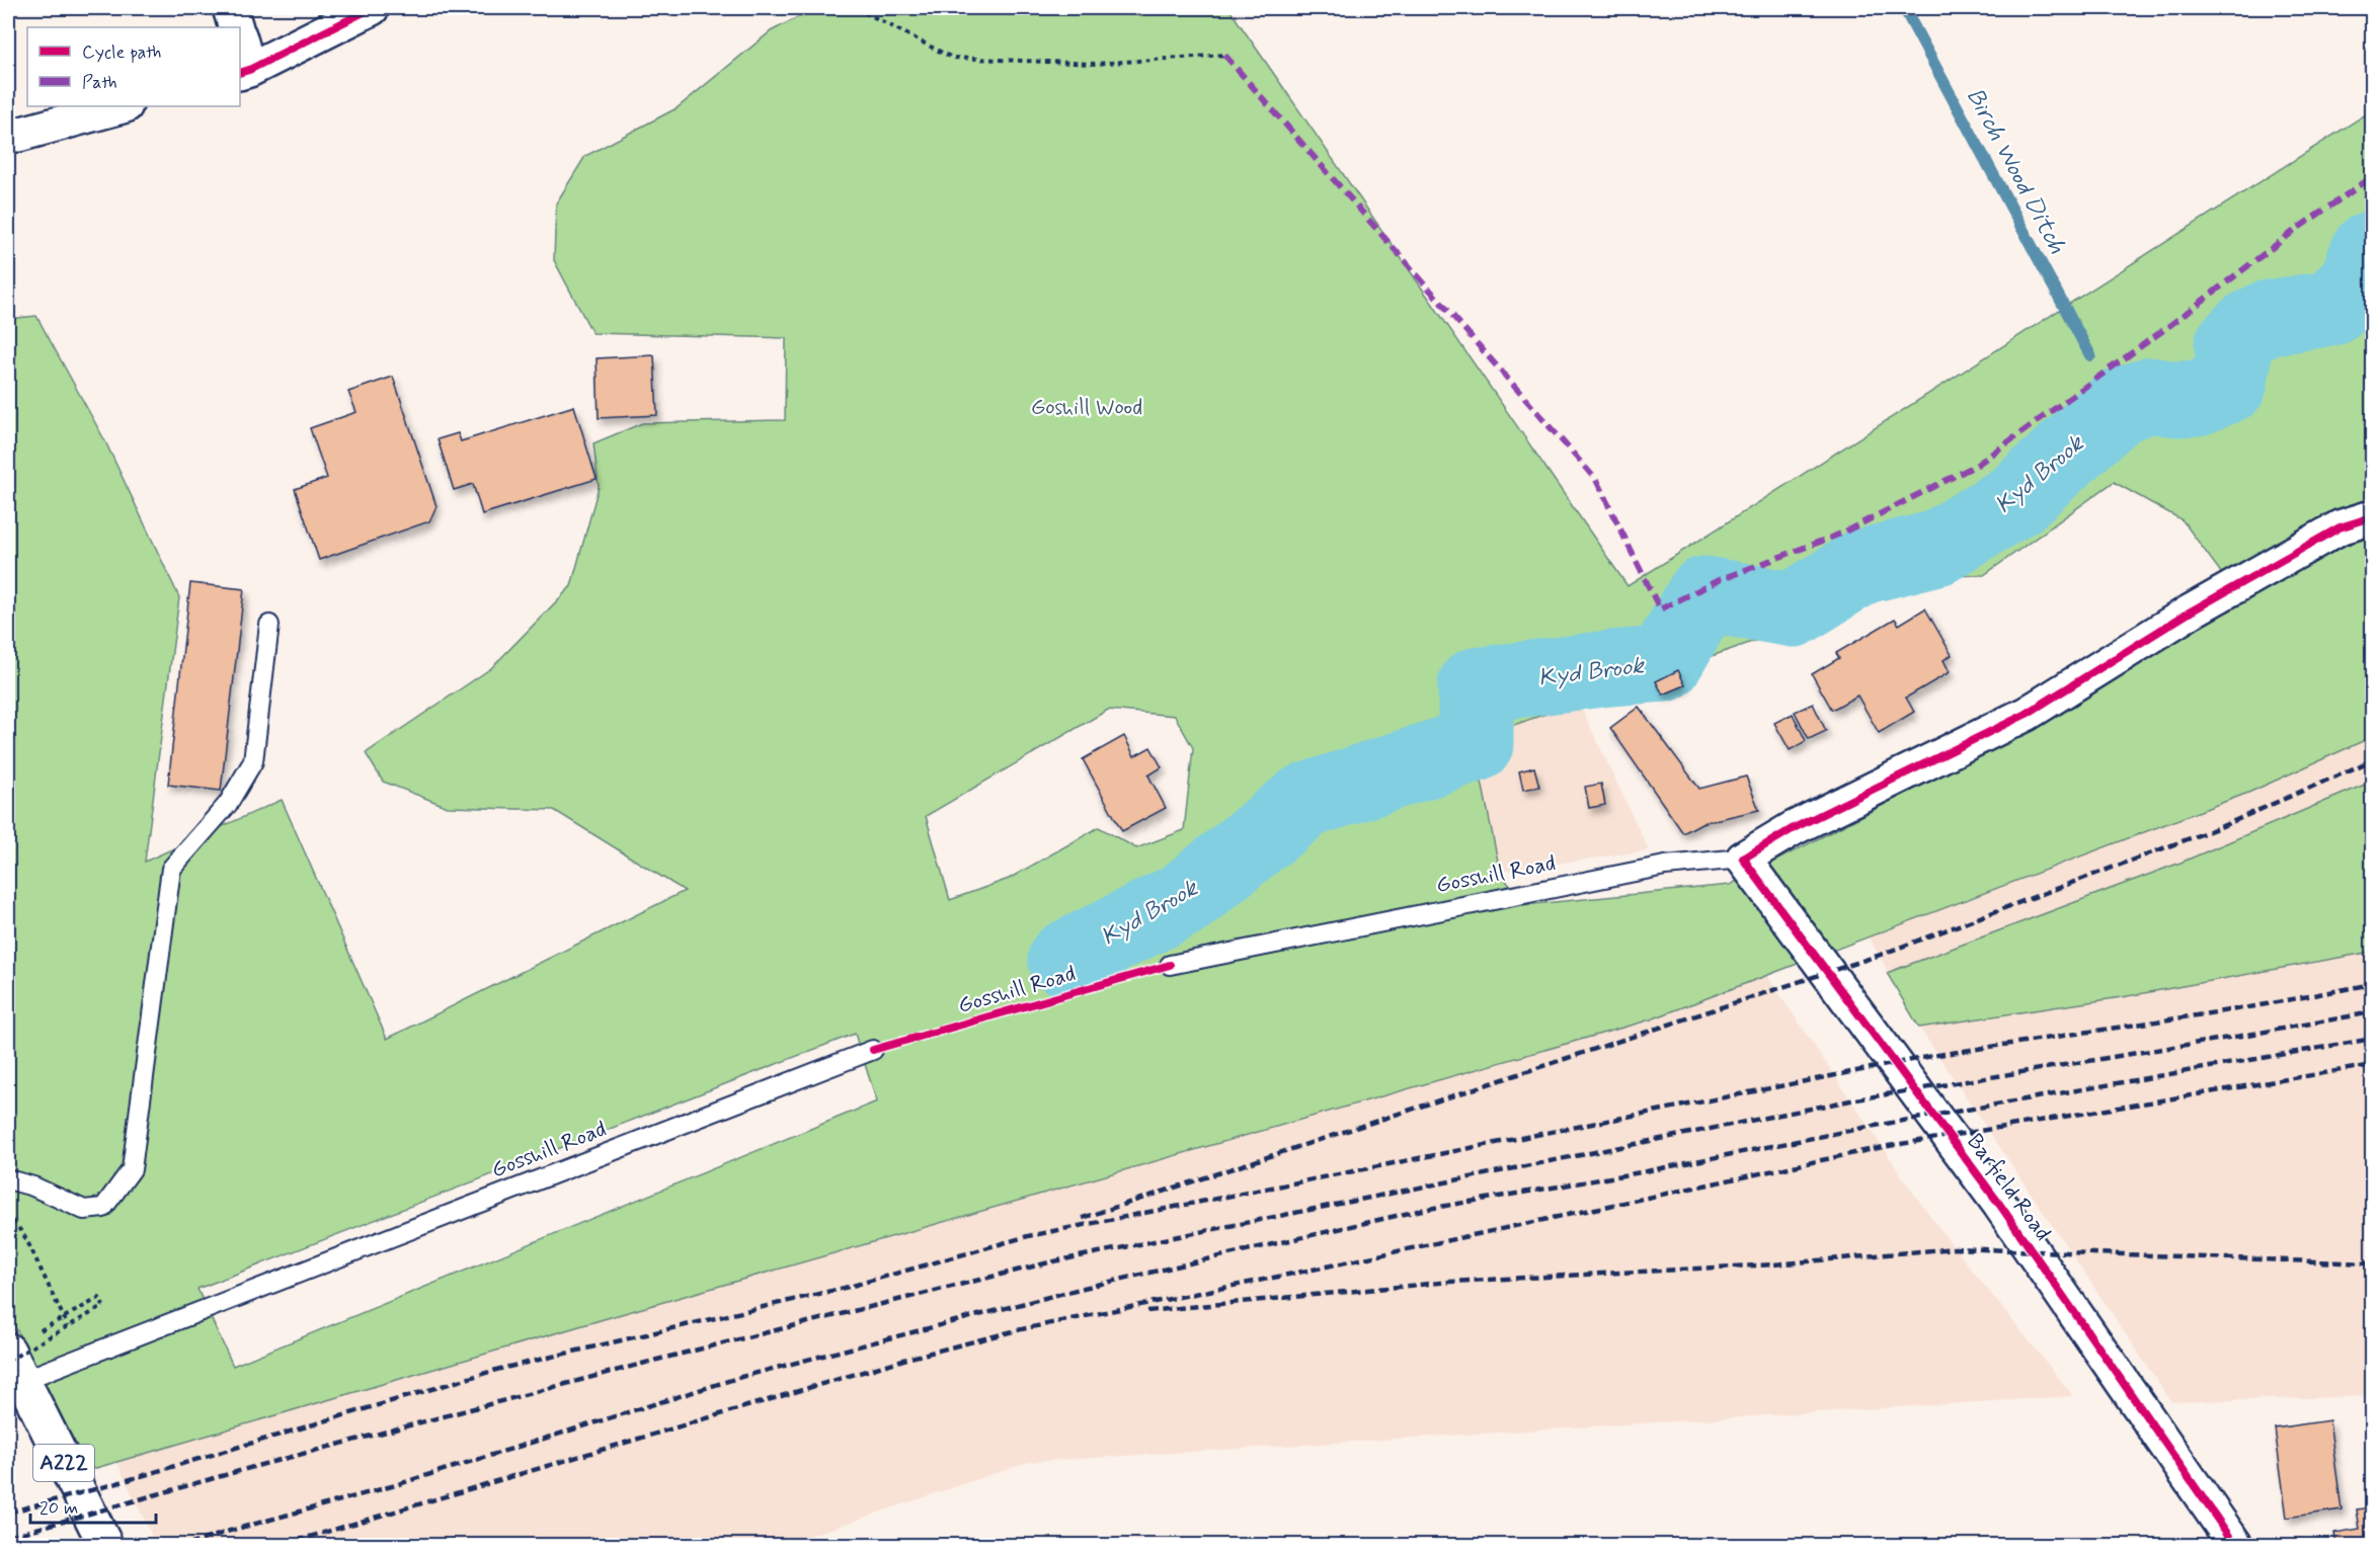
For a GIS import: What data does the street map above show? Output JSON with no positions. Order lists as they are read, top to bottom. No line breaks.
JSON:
{"streets":{"street":["Barfield Road","A222"],"lane":["Gosshill Road"]},"crossings":[["Gosshill Road","Barfield Road"],["Gosshill Road","A222"]],"water":["Birch Wood Ditch","Kyd Brook"],"parks":["Goshill Wood"],"legend":["Cycle path","Path"],"scale_bar":"20 m"}
